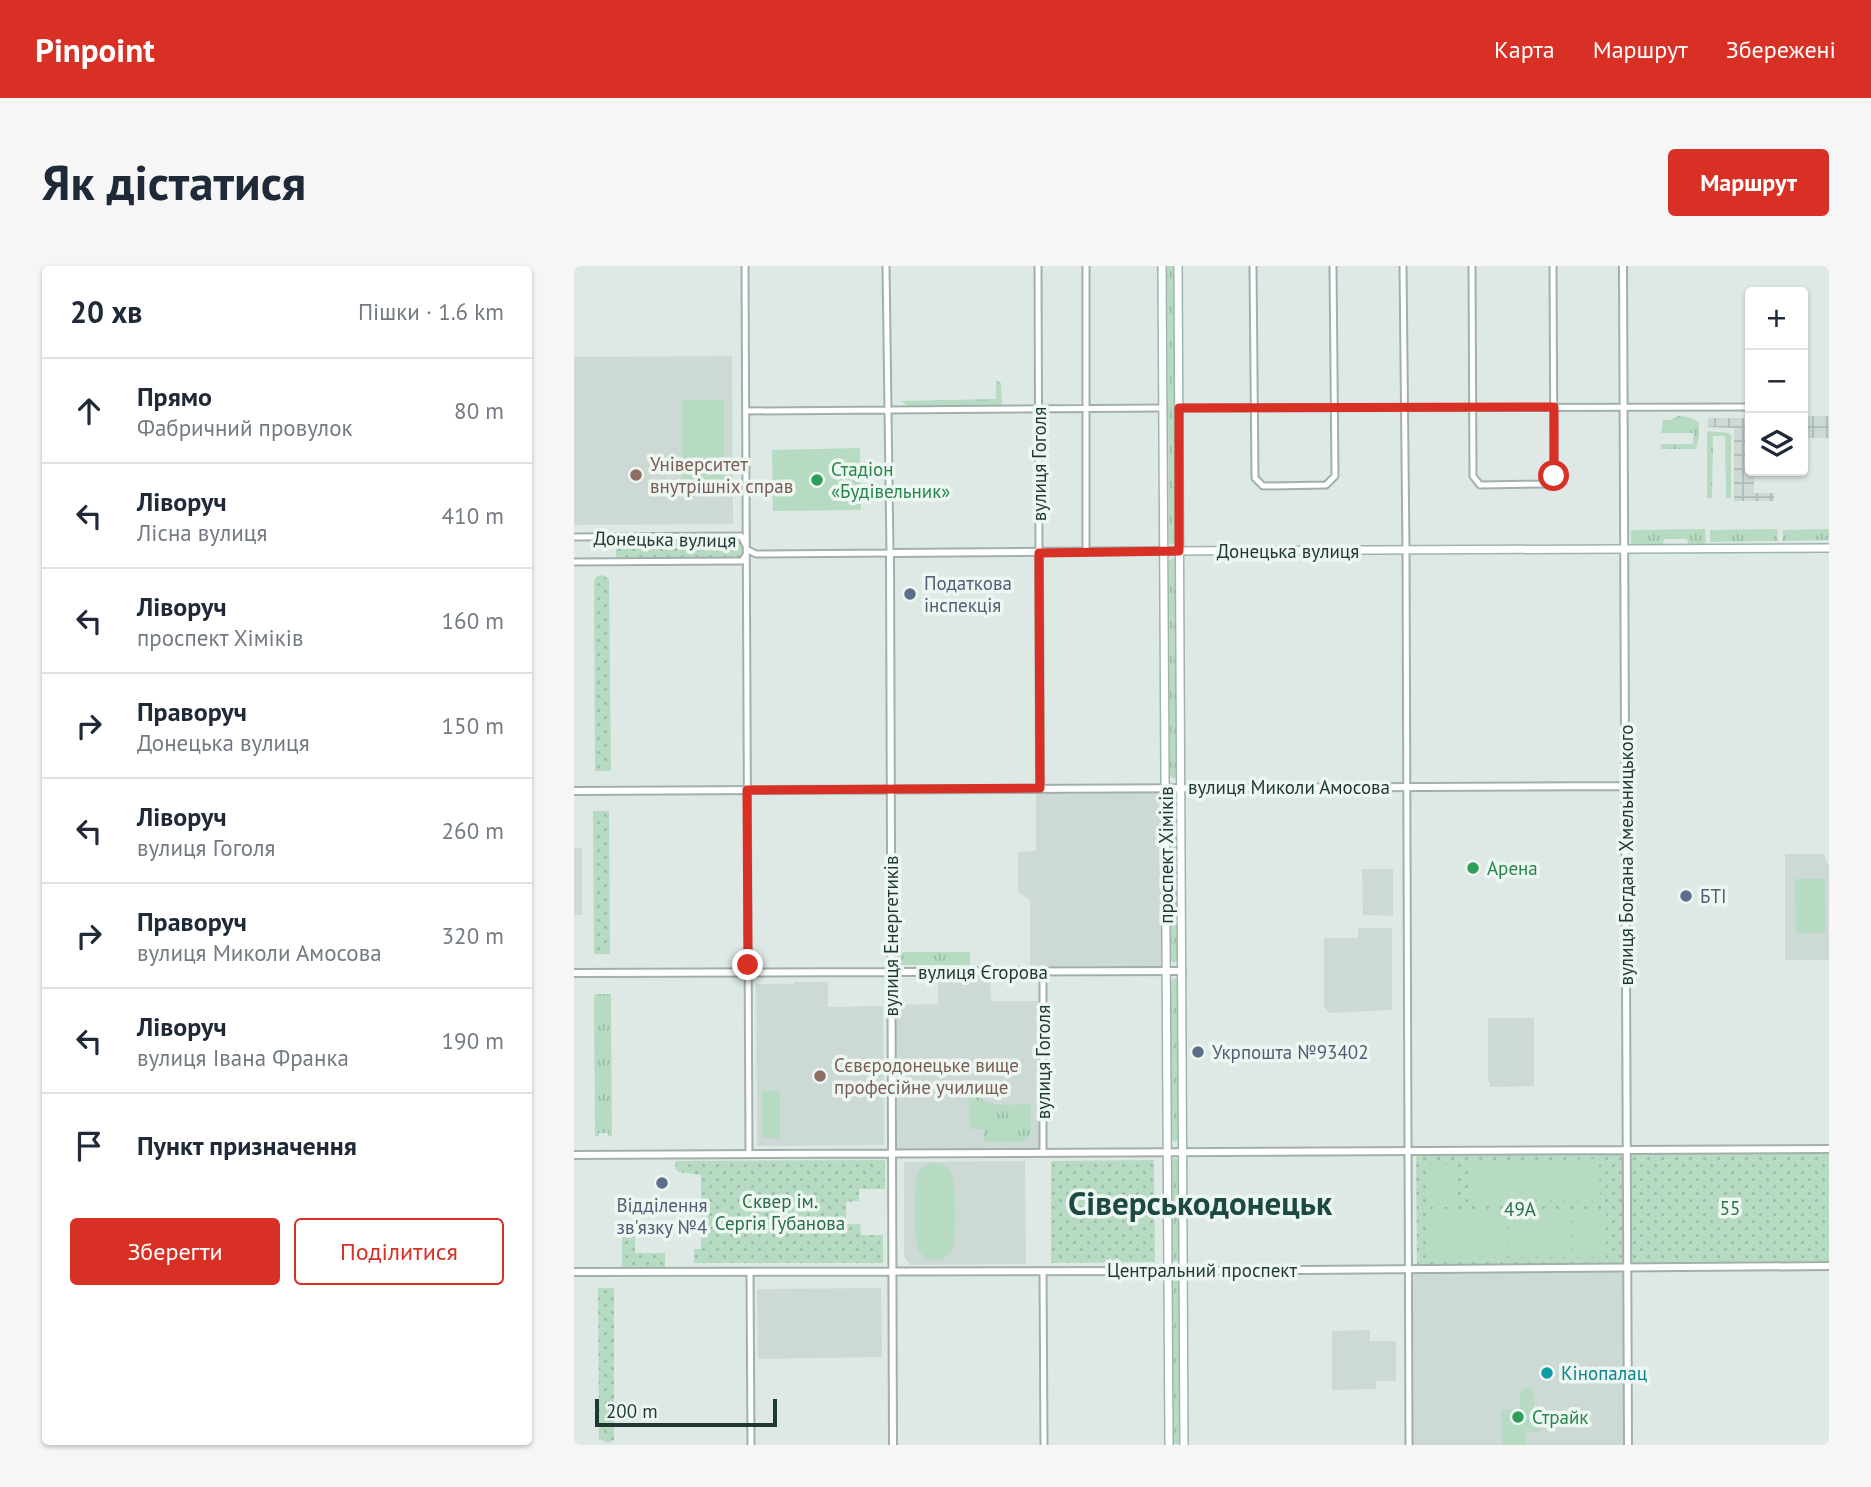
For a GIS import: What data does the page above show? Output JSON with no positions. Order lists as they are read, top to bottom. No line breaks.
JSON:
{"streets":{"main road":["Донецька вулиця","проспект Хіміків"],"street":["вулиця Гоголя","вулиця Миколи Амосова","вулиця Богдана Хмельницького","вулиця Енергетиків","вулиця Єгорова","Центральний проспект"]},"crossings":[["вулиця Гоголя","Донецька вулиця"],["вулиця Гоголя","вулиця Миколи Амосова"],["вулиця Гоголя","вулиця Єгорова"],["Донецька вулиця","проспект Хіміків"],["Донецька вулиця","вулиця Богдана Хмельницького"],["Донецька вулиця","вулиця Енергетиків"],["вулиця Миколи Амосова","проспект Хіміків"],["вулиця Миколи Амосова","вулиця Богдана Хмельницького"],["вулиця Миколи Амосова","вулиця Енергетиків"],["проспект Хіміків","вулиця Єгорова"],["проспект Хіміків","Центральний проспект"],["вулиця Богдана Хмельницького","Центральний проспект"],["вулиця Енергетиків","вулиця Єгорова"],["вулиця Енергетиків","Центральний проспект"]],"districts":["Сіверськодонецьк"],"parks":["Сквер ім. Сергія Губанова","55","49А"],"places":["Університет внутрішніх справ","Стадіон «Будівельник»","Податкова інспекція","Арена","БТІ","Укрпошта №93402","Сєвєродонецьке вище професійне училище","Відділення зв'язку №4","Кінопалац","Страйк"],"scale_bar":"200 m","page":{"header":"Pinpoint","nav":["Карта","Маршрут","Збережені"],"buttons":["Маршрут",["Зберегти","Поділитися"]],"title":"Як дістатися","heading":["20 хв","Пішки · 1.6 km"],"map_buttons":["+","−"],"list":[["Прямо","Фабричний провулок","80 m"],["Ліворуч","Лісна вулиця","410 m"],["Ліворуч","проспект Хіміків","160 m"],["Праворуч","Донецька вулиця","150 m"],["Ліворуч","вулиця Гоголя","260 m"],["Праворуч","вулиця Миколи Амосова","320 m"],["Ліворуч","вулиця Івана Франка","190 m"],"Пункт призначення"],"scale":"200 m"}}
